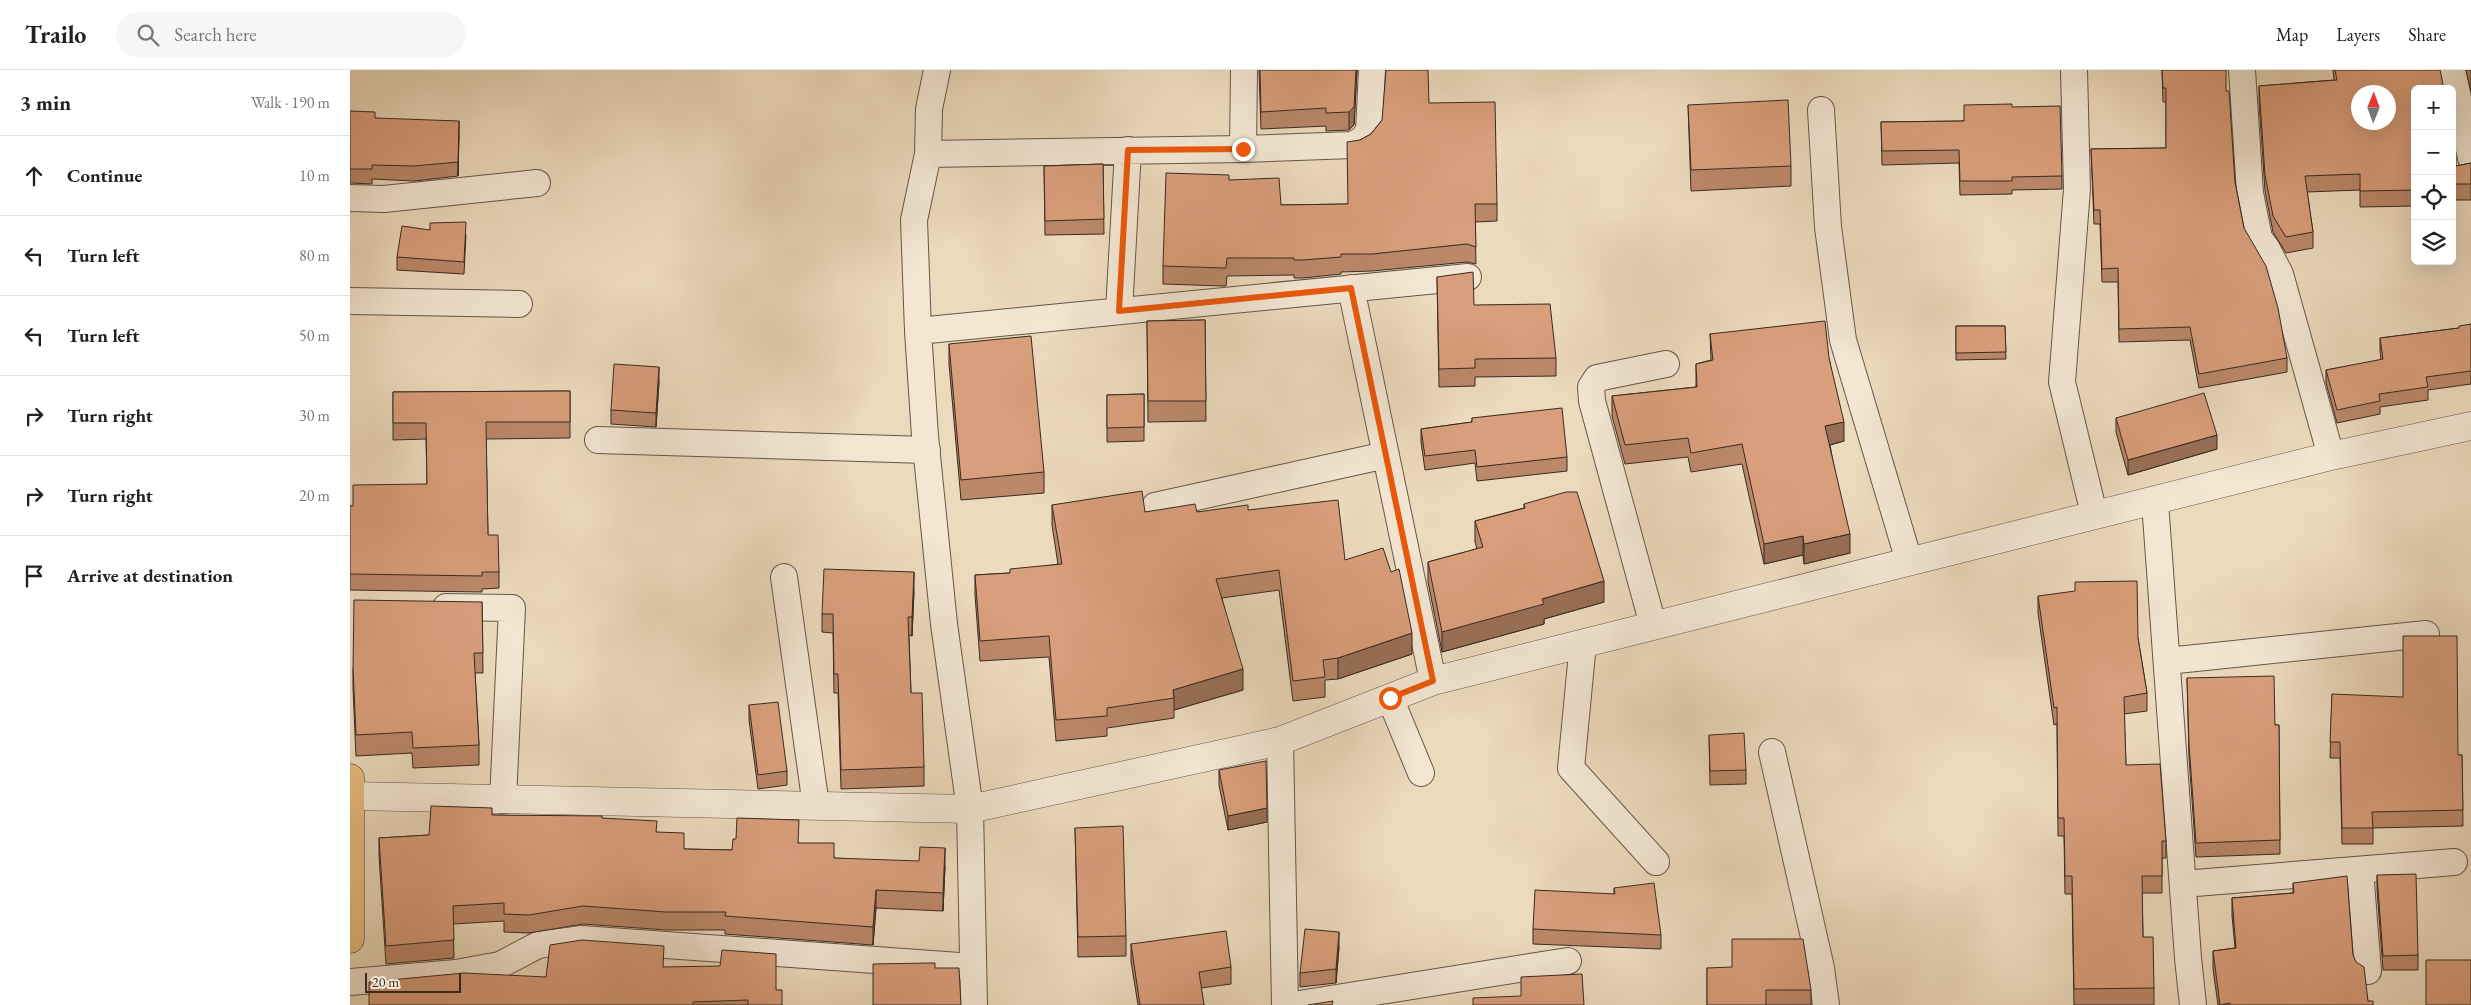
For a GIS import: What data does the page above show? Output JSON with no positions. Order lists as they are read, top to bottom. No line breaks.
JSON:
{"scale_bar":"20 m","north":"top","page":{"header":"Trailo","search":"Search here","nav":["Map","Layers","Share"],"heading":["3 min","Walk · 190 m"],"map_buttons":["+","−"],"list":[["Continue","10 m"],["Turn left","80 m"],["Turn left","50 m"],["Turn right","30 m"],["Turn right","20 m"],"Arrive at destination"],"scale":"20 m"}}
